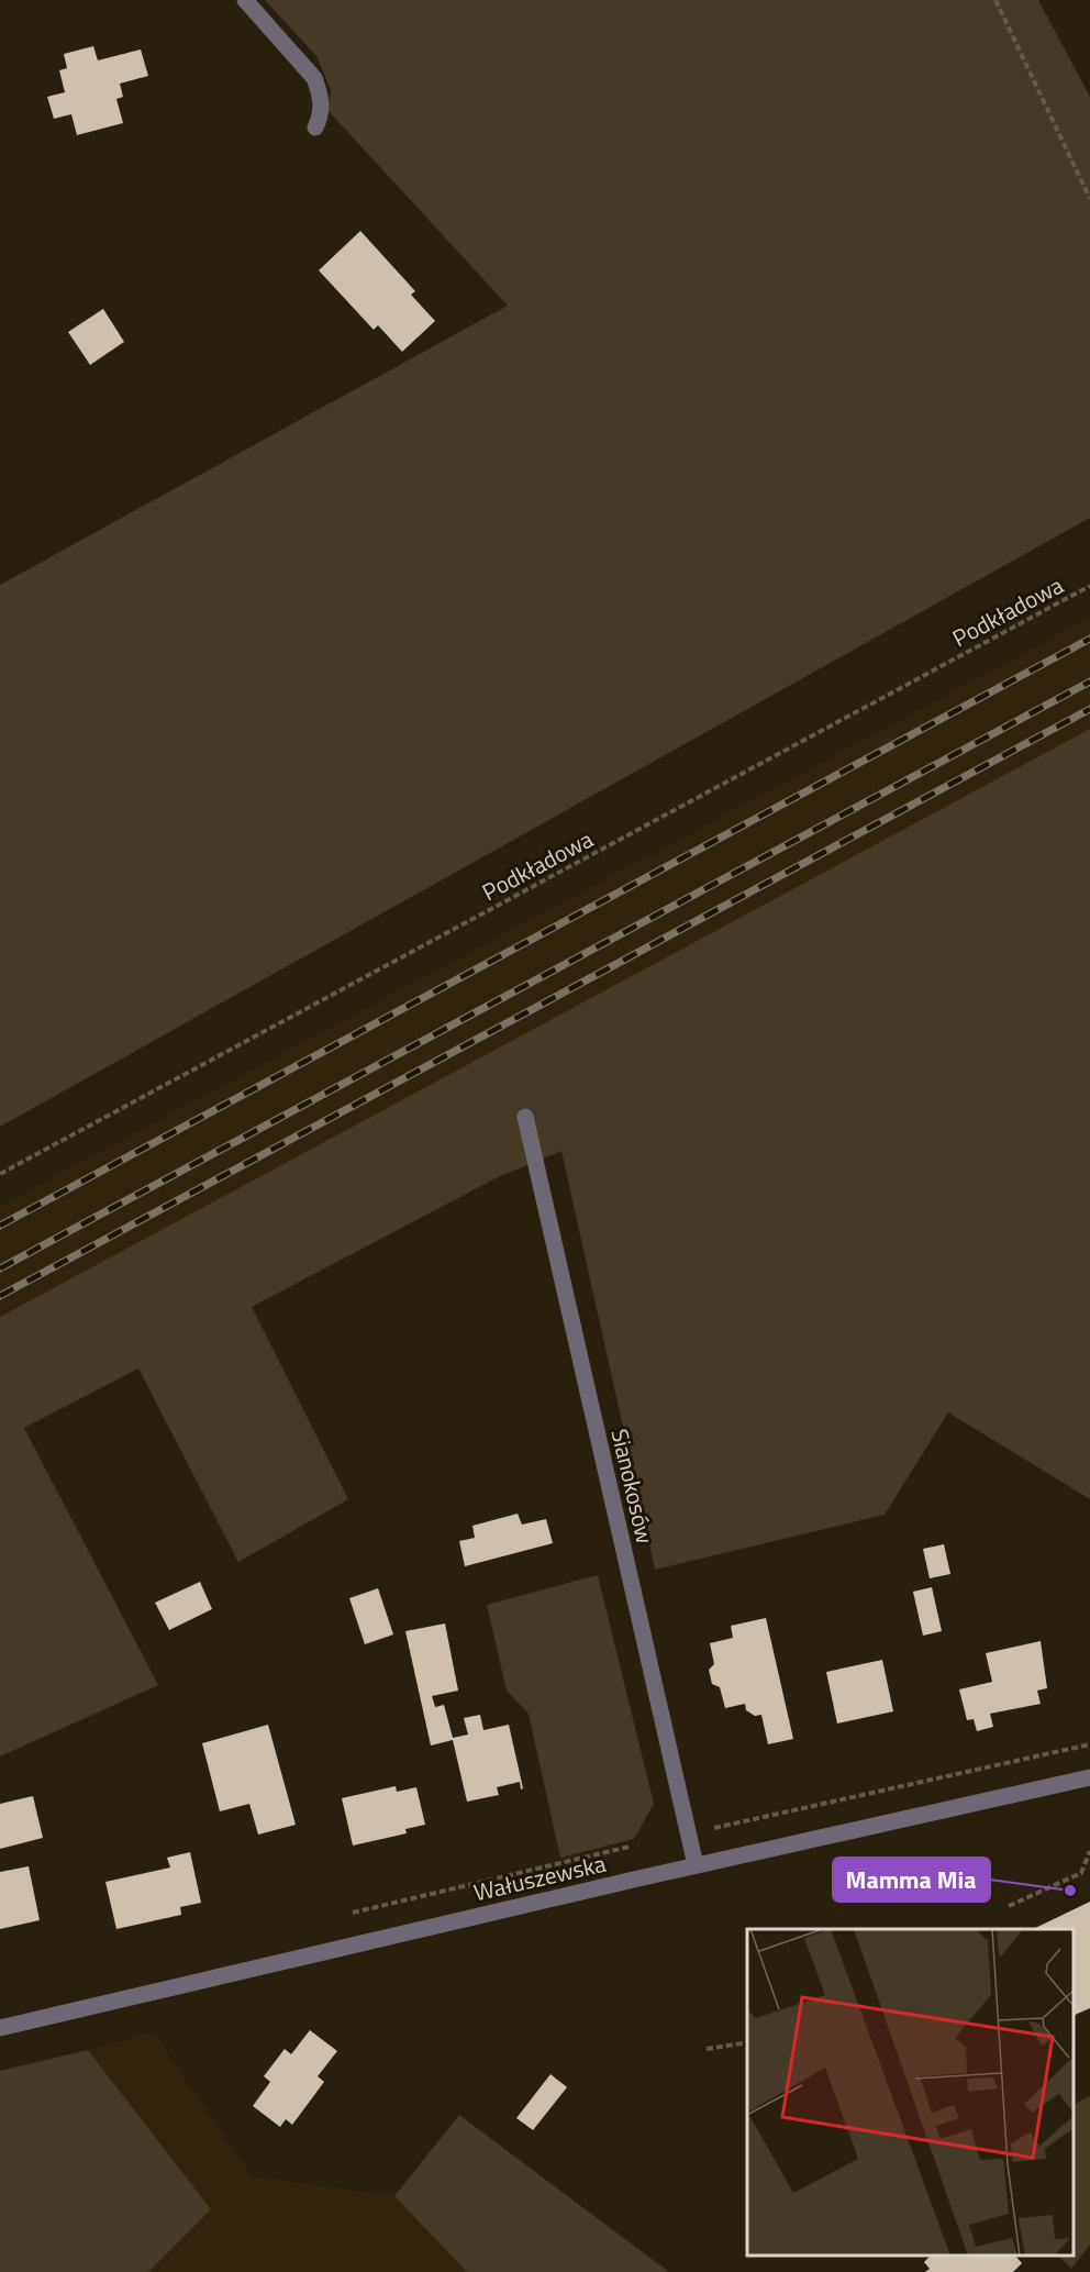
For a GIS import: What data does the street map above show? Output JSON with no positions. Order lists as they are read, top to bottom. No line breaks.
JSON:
{"streets":{"street":["Sianokosów","Wałuszewska"],"path":["Podkładowa"]},"crossings":[["Sianokosów","Wałuszewska"]],"places":["Mamma Mia"]}
